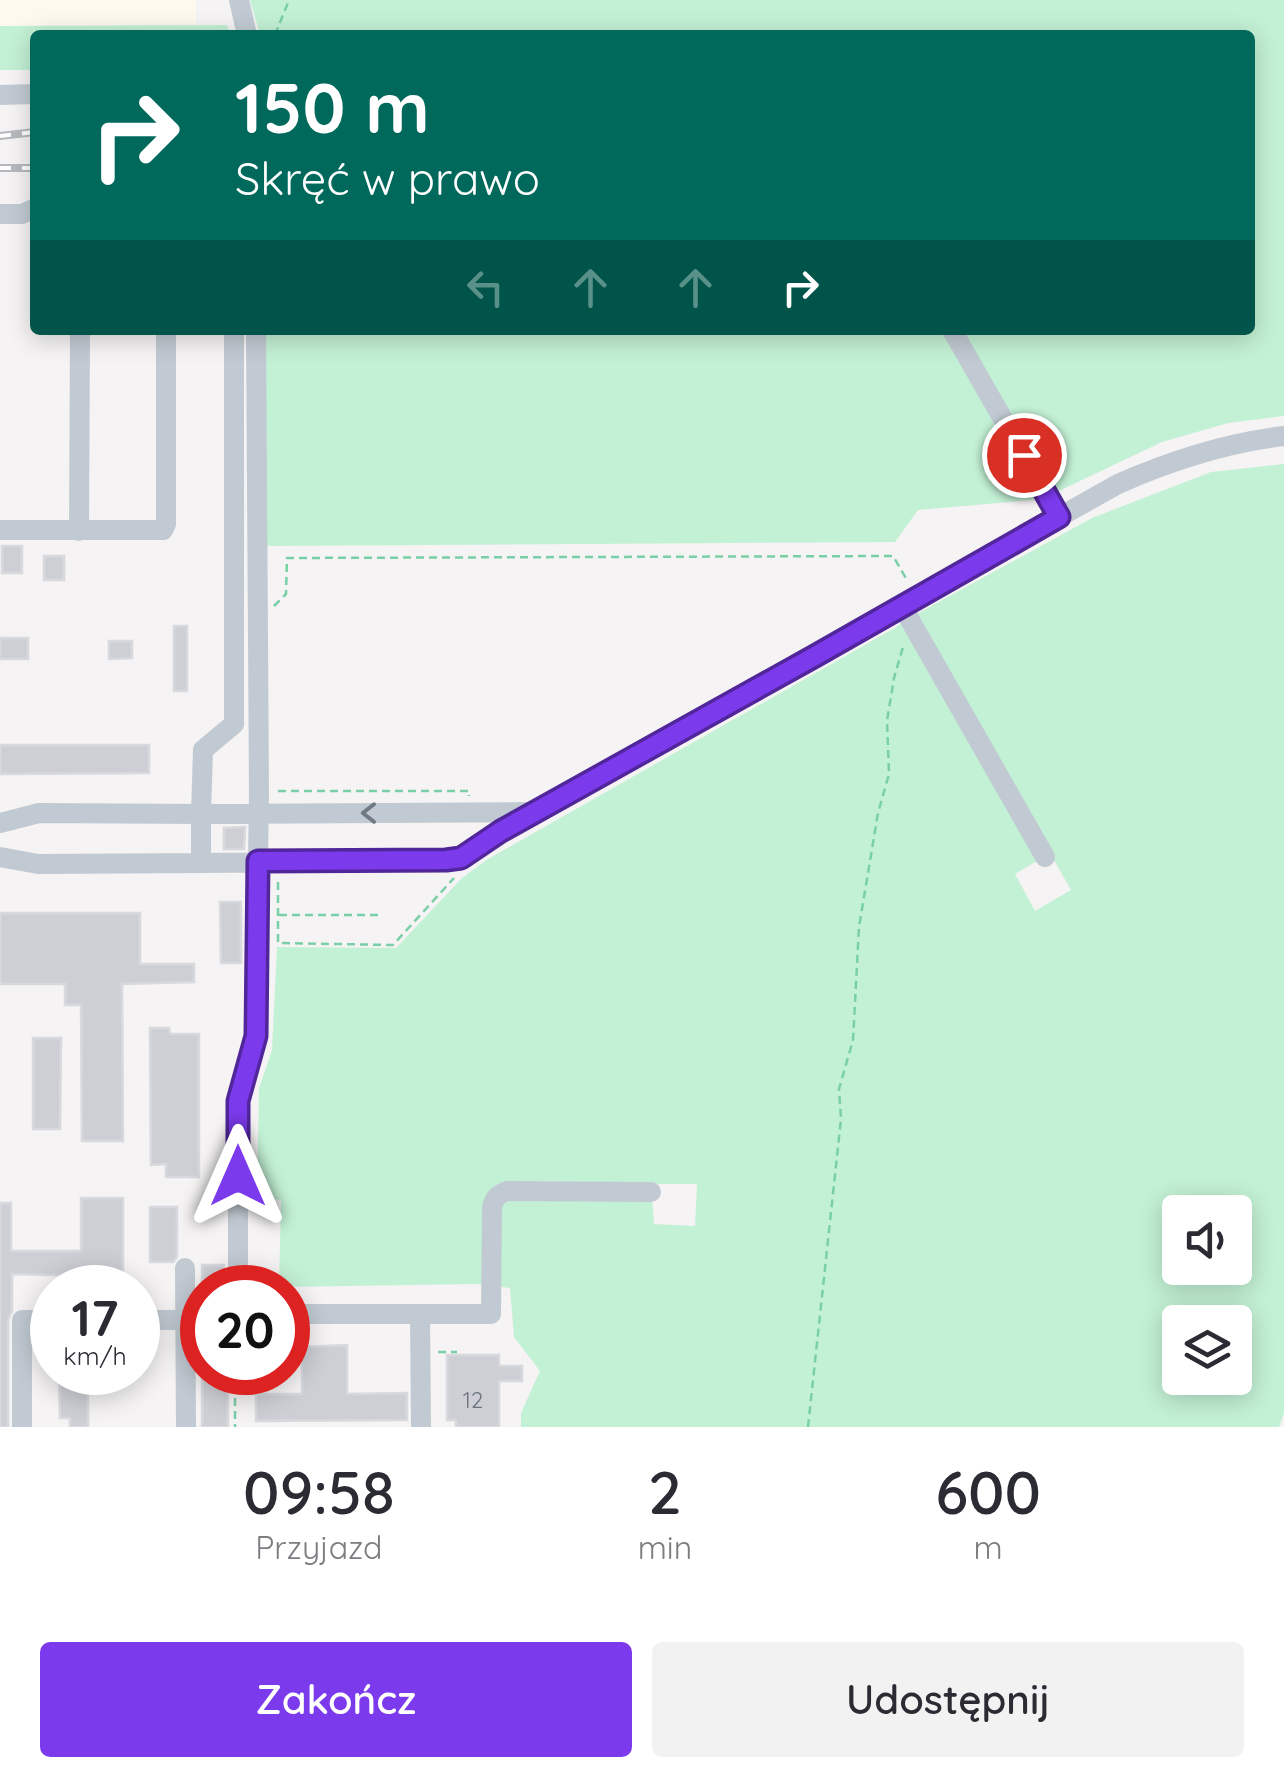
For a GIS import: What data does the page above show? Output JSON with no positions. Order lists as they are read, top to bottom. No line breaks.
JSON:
{"house_numbers":["12"],"page":{"turn":["150 m","Skręć w prawo"],"speed":"17 km/h","limit":"20","eta":["09:58","Przyjazd","2","min","600","m"],"buttons":["Zakończ","Udostępnij"]}}
